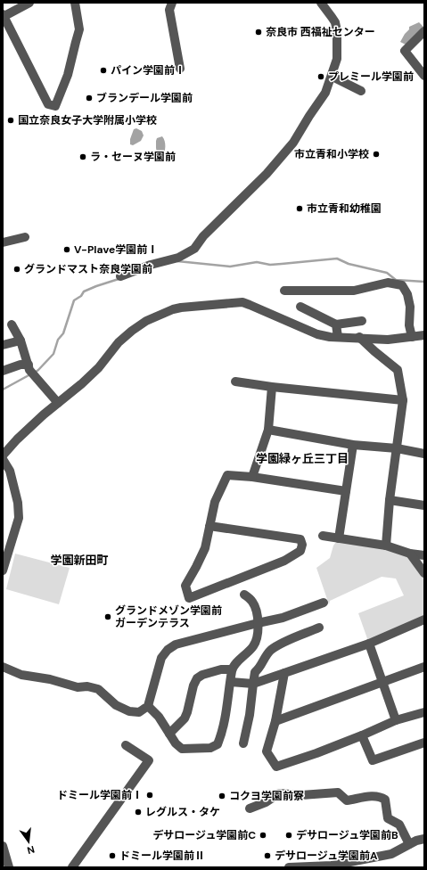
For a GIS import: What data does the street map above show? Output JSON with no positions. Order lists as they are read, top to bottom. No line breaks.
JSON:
{"districts":["学園緑ヶ丘三丁目","学園新田町"],"places":["奈良市 西福祉センター","パイン学園前Ⅰ","プレミール学園前","ブランデール学園前","国立奈良女子大学附属小学校","市立青和小学校","ラ・セーヌ学園前","市立青和幼稚園","V-Plave学園前Ⅰ","グランドマスト奈良学園前","グランドメゾン学園前 ガーデンテラス","ドミール学園前Ⅰ","コクヨ学園前寮","レグルス・タケ","デサロージュ学園前C","デサロージュ学園前B","ドミール学園前Ⅱ","デサロージュ学園前A"],"north":"bottom"}
